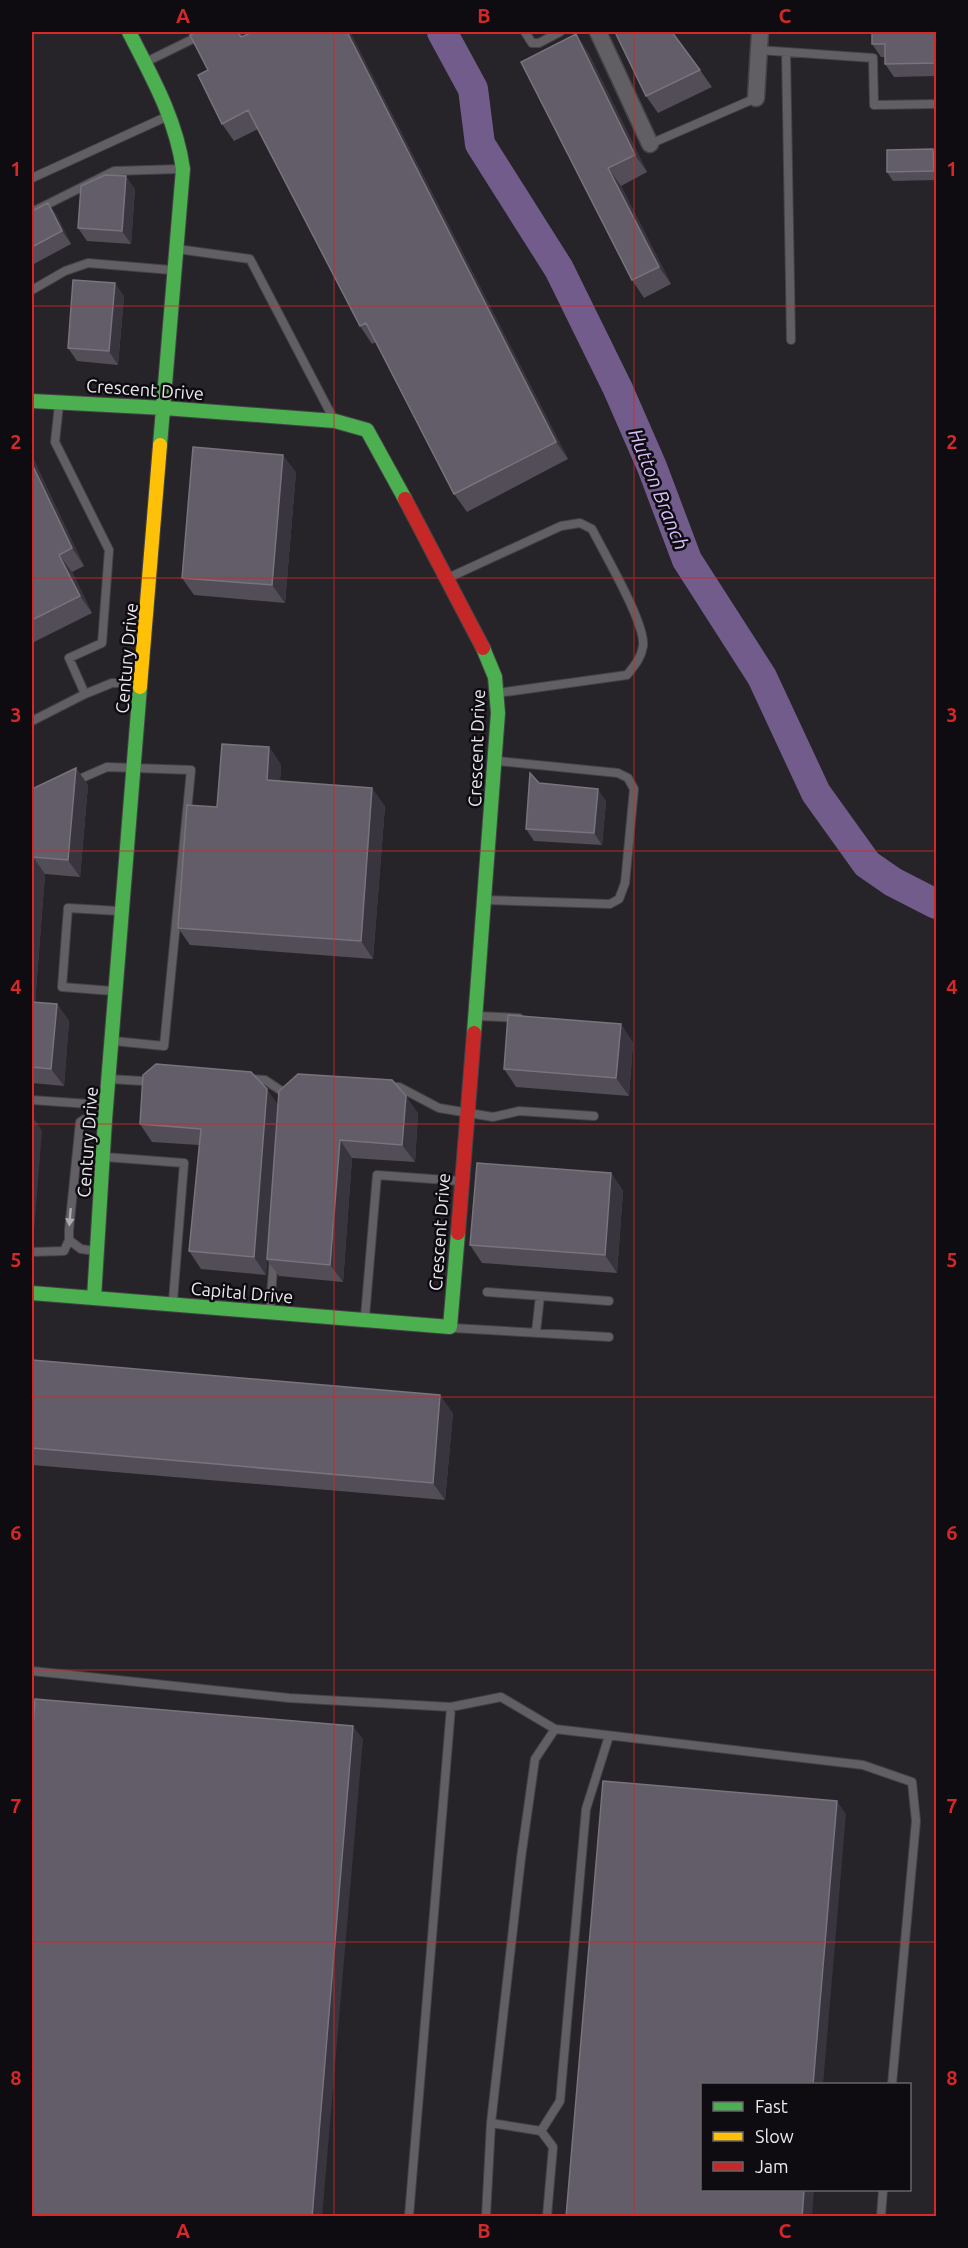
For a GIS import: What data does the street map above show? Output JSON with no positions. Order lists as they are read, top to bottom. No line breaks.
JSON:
{"streets":{"street":["Crescent Drive","Century Drive","Capital Drive"]},"crossings":[["Crescent Drive","Century Drive"],["Crescent Drive","Capital Drive"],["Century Drive","Capital Drive"]],"water":["Hutton Branch"],"legend":["Fast","Slow","Jam"],"grid":{"columns":["A","B","C"],"rows":["1","2","3","4","5","6","7","8"]}}
